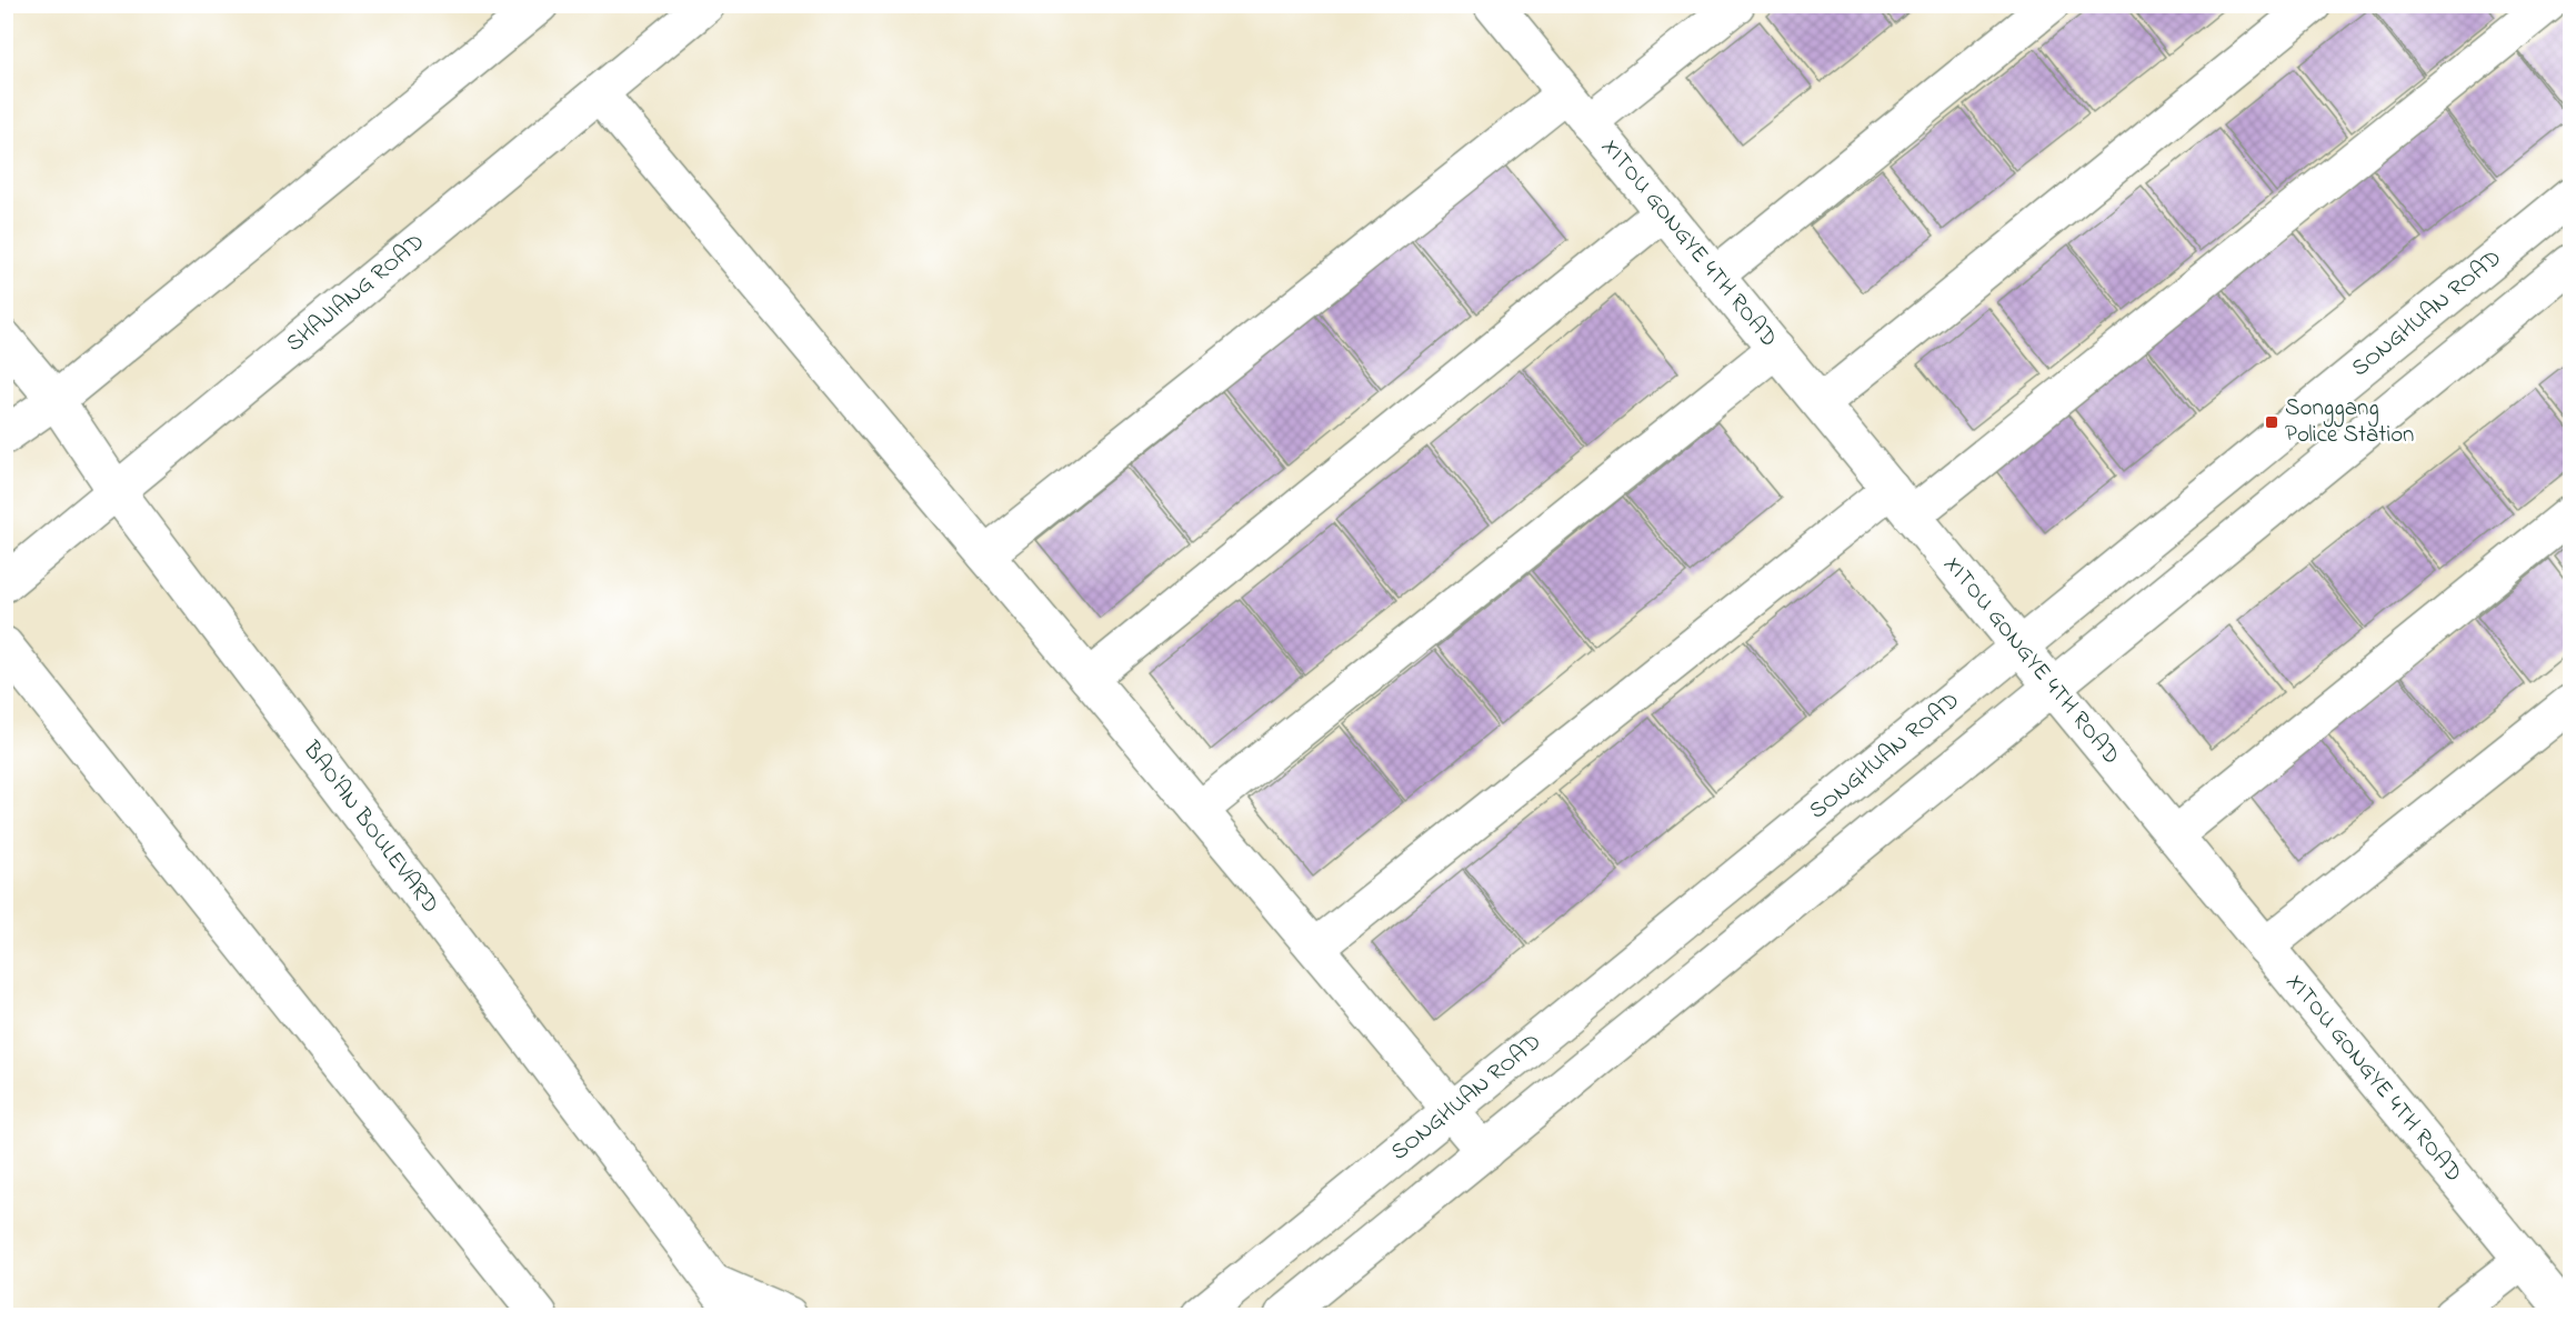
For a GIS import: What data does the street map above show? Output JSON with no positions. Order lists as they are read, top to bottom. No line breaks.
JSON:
{"streets":{"street":["XITOU GONGYE 4TH ROAD","SHAJIANG ROAD","SONGHUAN ROAD","BAO'AN BOULEVARD"]},"crossings":[["XITOU GONGYE 4TH ROAD","SONGHUAN ROAD"],["SHAJIANG ROAD","BAO'AN BOULEVARD"]],"places":{"transit":["Songgang Police Station"]}}
